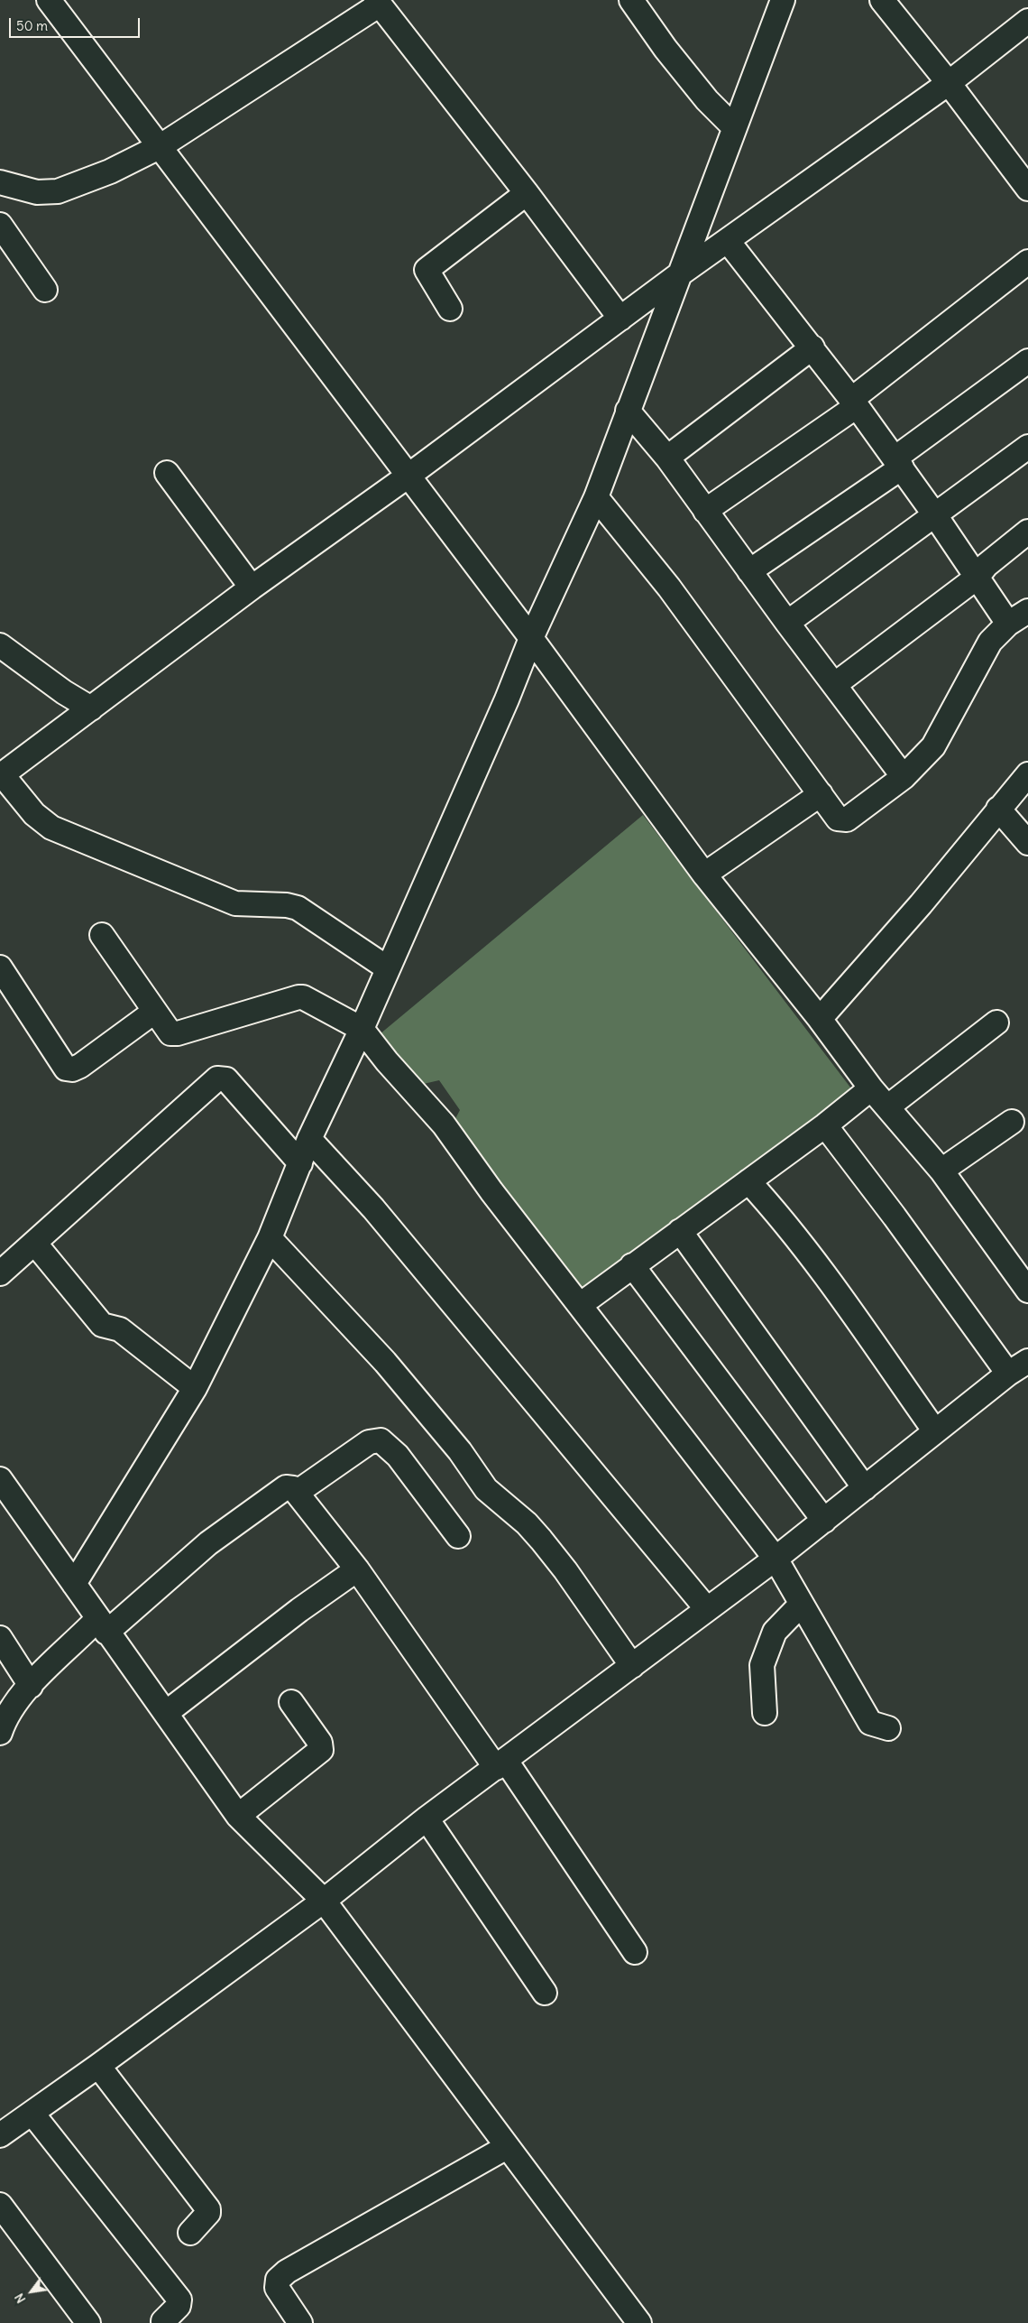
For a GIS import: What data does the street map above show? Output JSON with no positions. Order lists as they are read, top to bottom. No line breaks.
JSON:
{"scale_bar":"50 m","north":"bottom left"}
